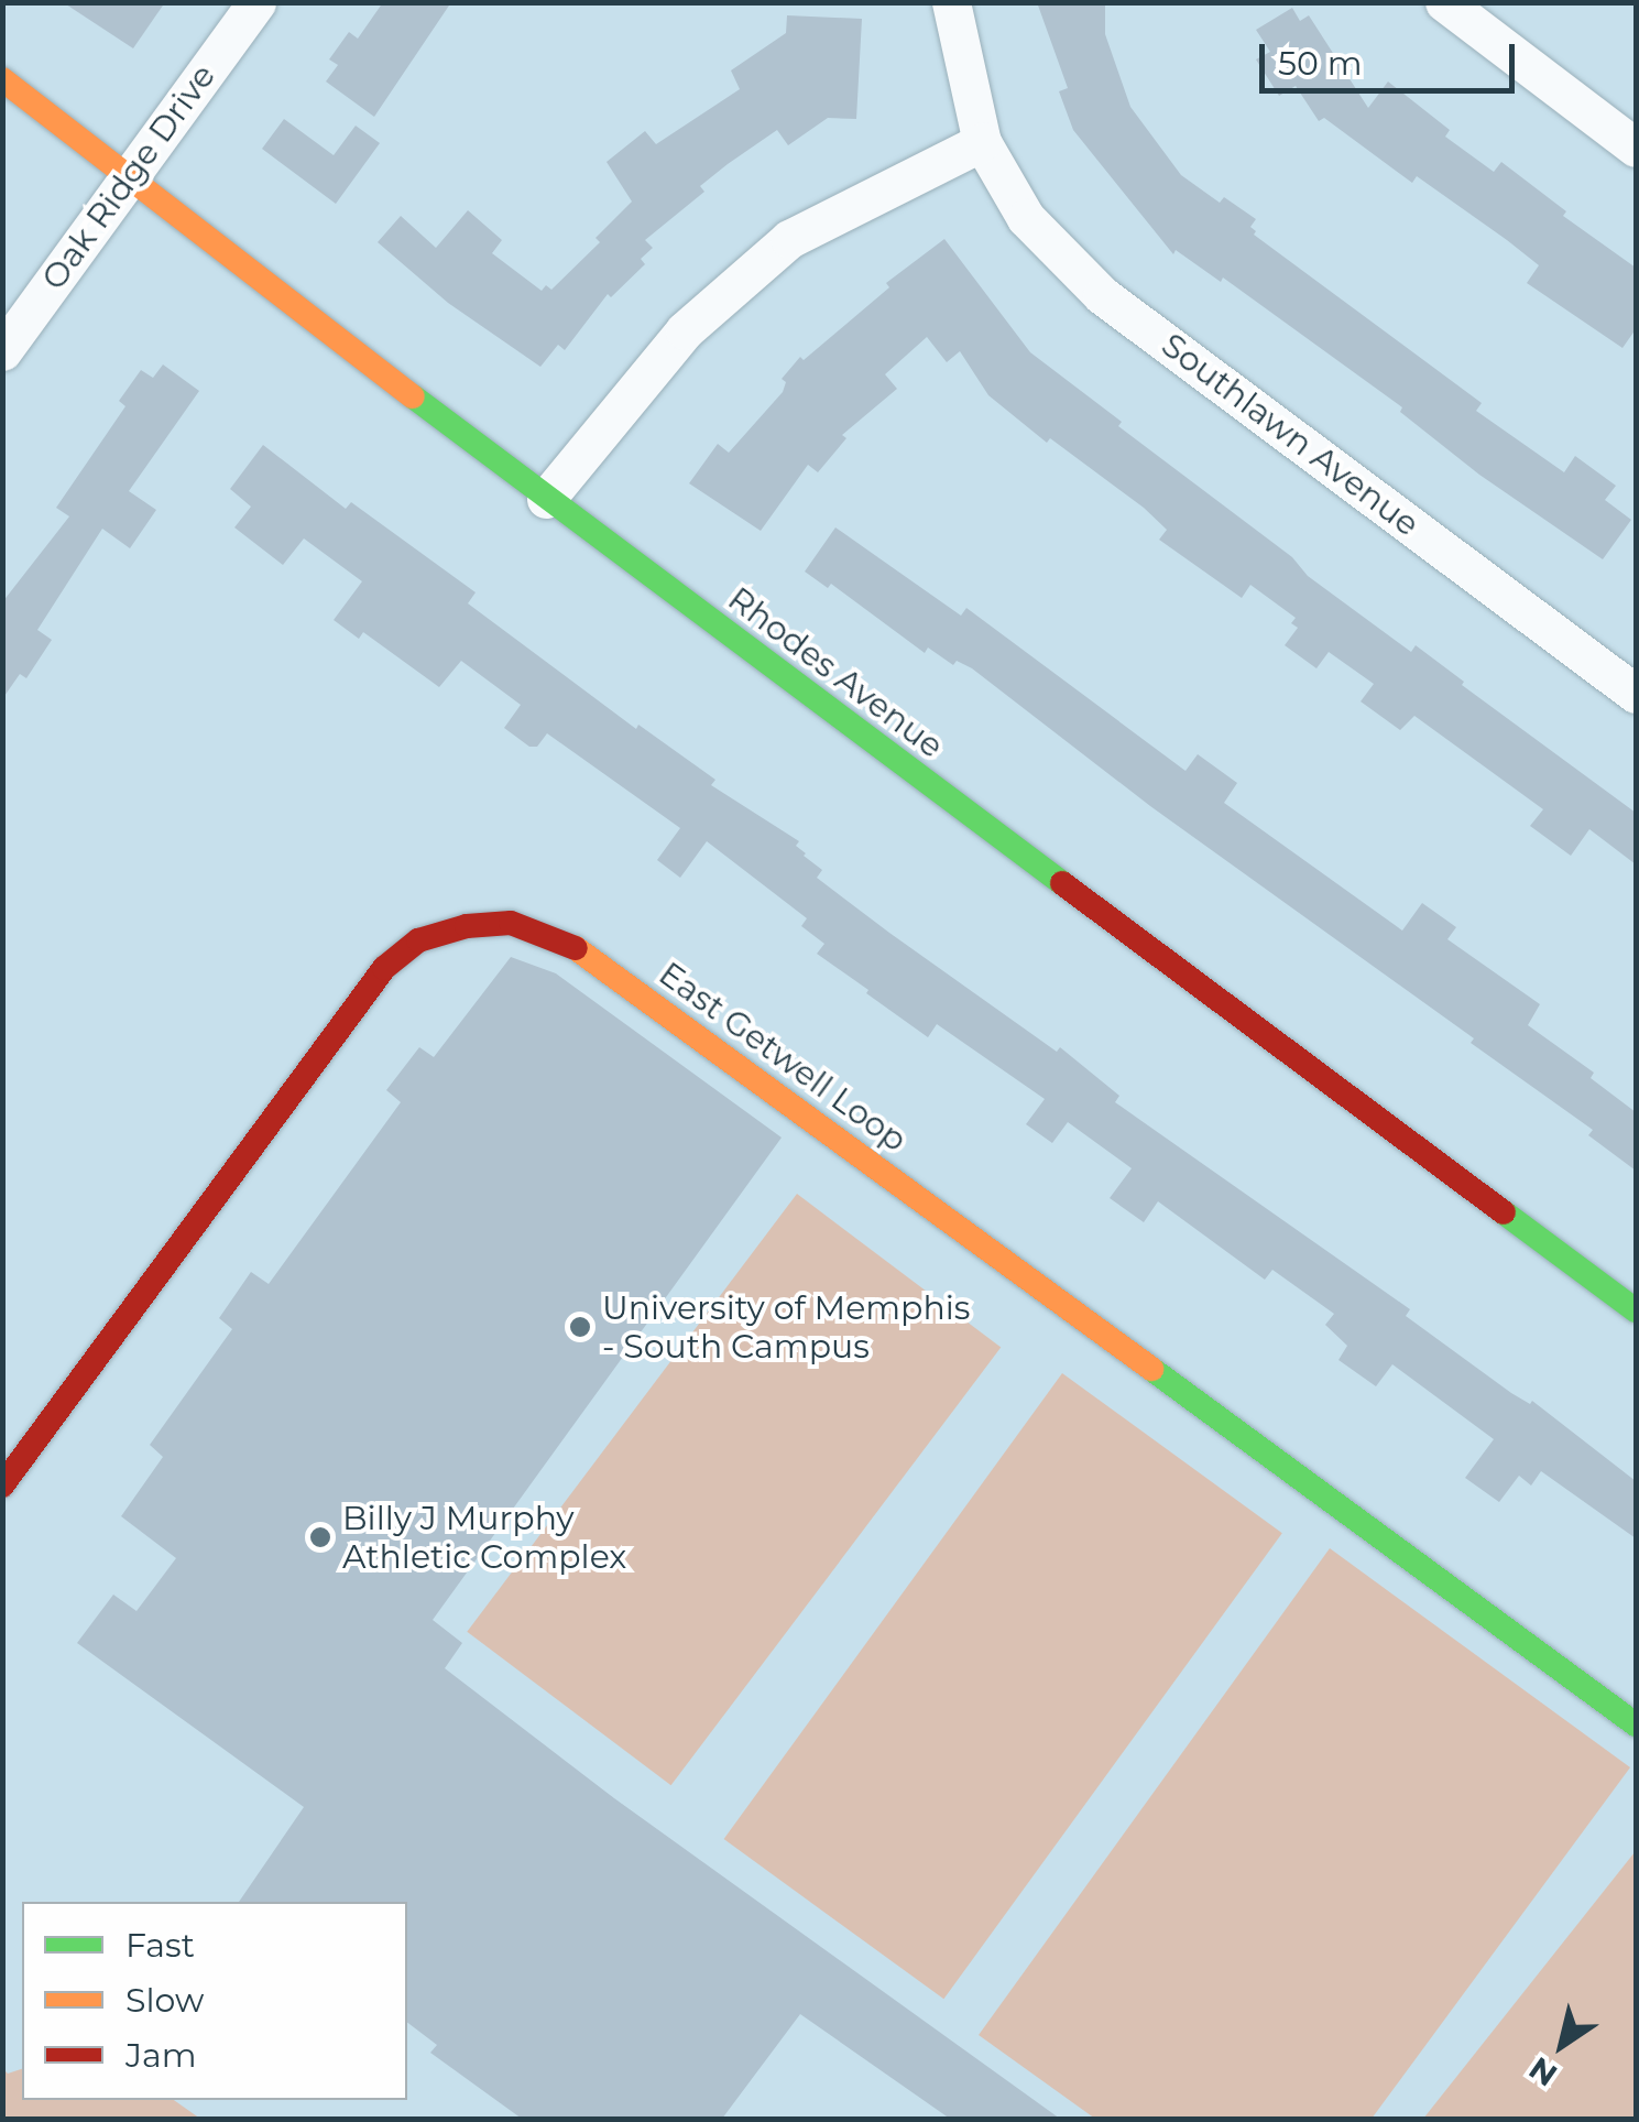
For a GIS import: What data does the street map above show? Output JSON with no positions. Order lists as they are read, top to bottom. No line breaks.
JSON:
{"streets":{"street":["Oak Ridge Drive","Southlawn Avenue","Rhodes Avenue","East Getwell Loop"]},"crossings":[["Oak Ridge Drive","Rhodes Avenue"]],"places":["University of Memphis - South Campus","Billy J Murphy Athletic Complex"],"legend":["Fast","Slow","Jam"],"scale_bar":"50 m","north":"bottom left"}
